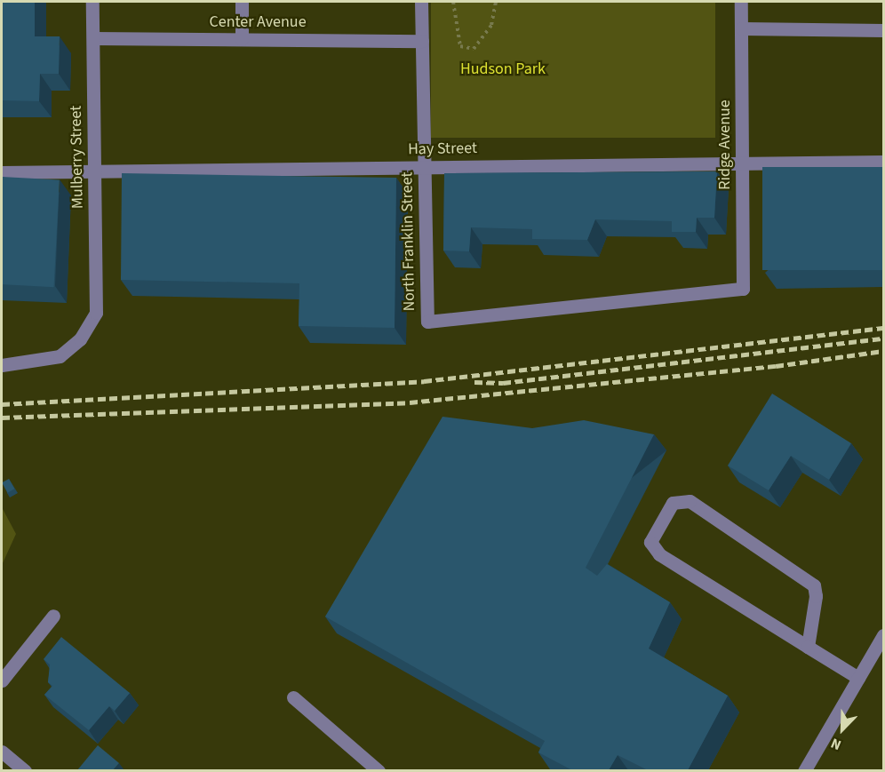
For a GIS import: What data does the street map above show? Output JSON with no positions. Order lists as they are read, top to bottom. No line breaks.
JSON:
{"streets":{"street":["Center Avenue","Ridge Avenue","Hay Street","Mulberry Street","North Franklin Street"]},"crossings":[["Center Avenue","Mulberry Street"],["Center Avenue","North Franklin Street"],["Ridge Avenue","Hay Street"],["Ridge Avenue","North Franklin Street"],["Hay Street","Mulberry Street"],["Hay Street","North Franklin Street"]],"parks":["Hudson Park"],"north":"bottom left"}
